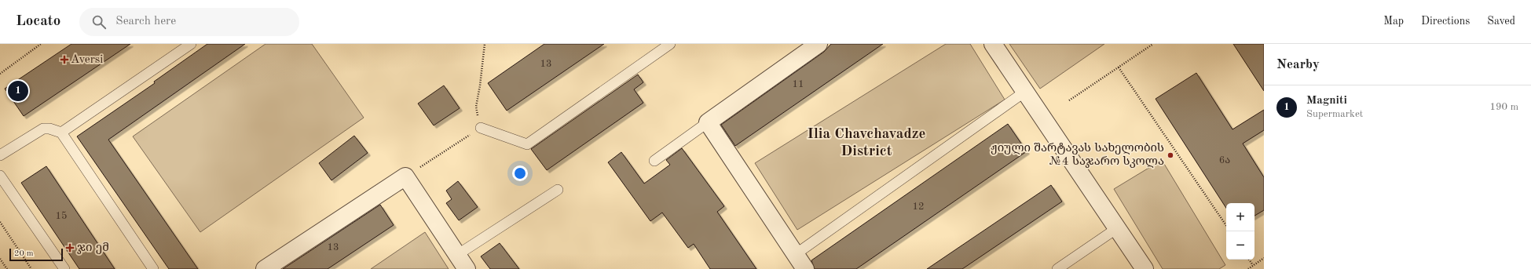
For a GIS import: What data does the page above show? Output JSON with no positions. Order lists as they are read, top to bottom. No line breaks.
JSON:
{"districts":["Ilia Chavchavadze District"],"places":{"health":["Aversi","ჯი ემ"],"other":["ჟიული შარტავას სახელობის №4 საჯარო სკოლა"]},"house_numbers":["13","11","6ა","12","15","13"],"scale_bar":"20 m","page":{"header":"Locato","search":"Search here","nav":["Map","Directions","Saved"],"heading":"Nearby","pins":"1","list":[{"mark":"1","name":"Magniti","note":"Supermarket","value":"190 m"}],"map_buttons":["+","−"],"scale":"20 m"}}
